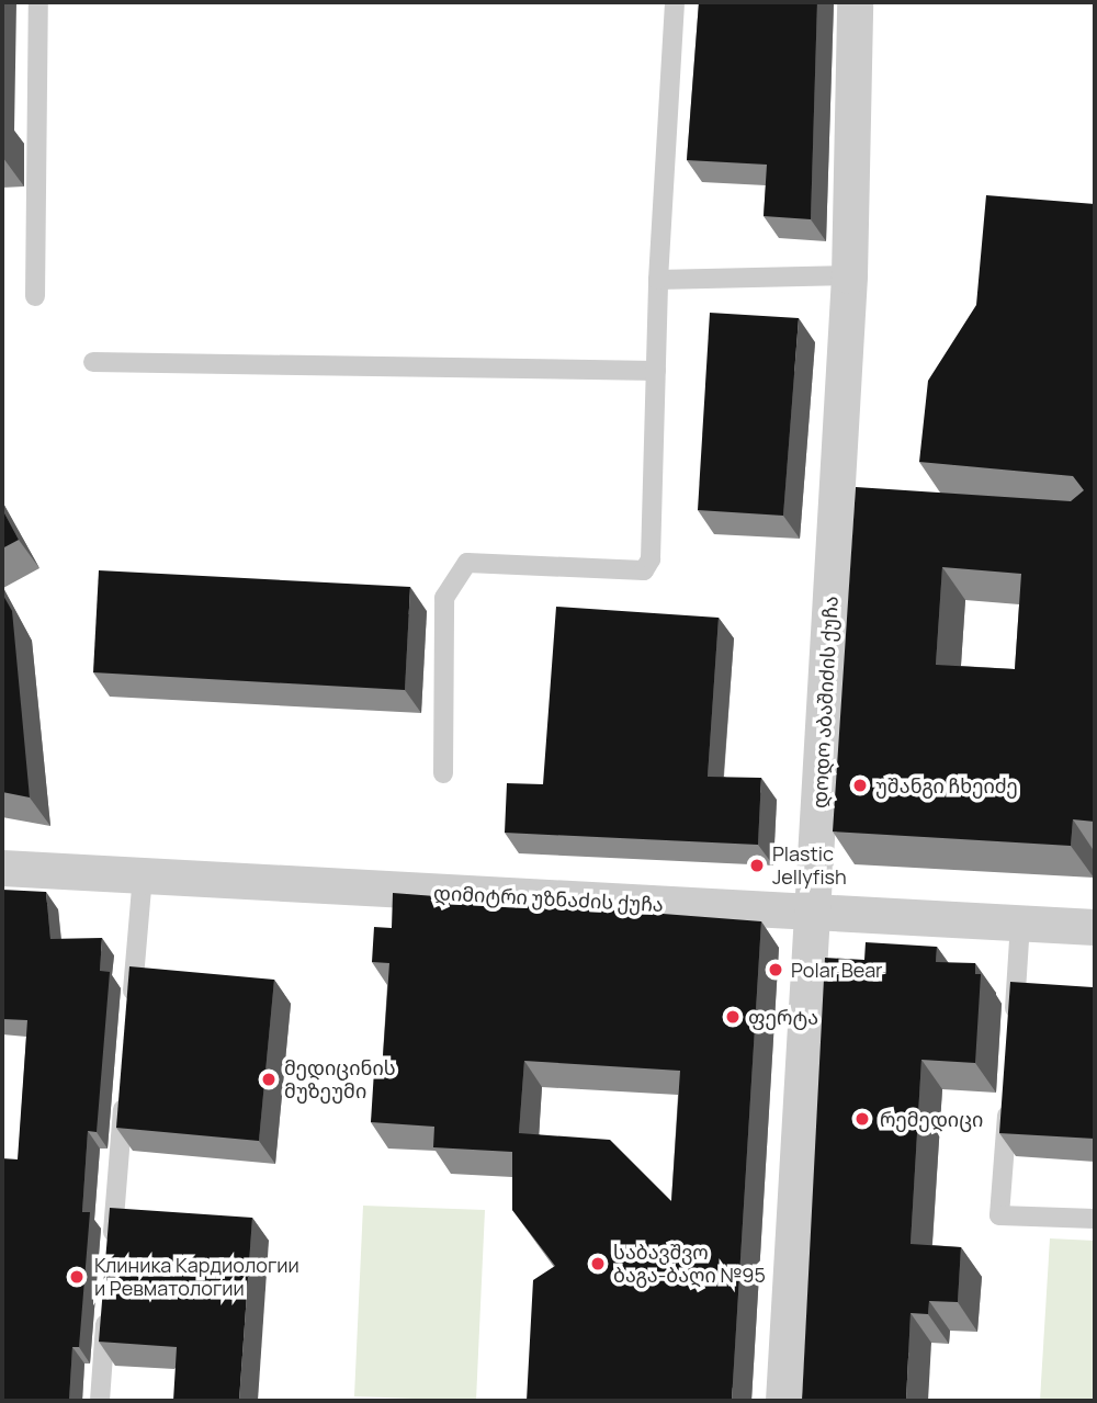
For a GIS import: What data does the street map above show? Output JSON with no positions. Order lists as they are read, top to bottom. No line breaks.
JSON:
{"streets":{"street":["დოდო აბაშიძის ქუჩა","დიმიტრი უზნაძის ქუჩა"]},"crossings":[["დოდო აბაშიძის ქუჩა","დიმიტრი უზნაძის ქუჩა"]],"places":["უშანგი ჩხეიძე","Plastic Jellyfish","Polar Bear","ფერტა","მედიცინის მუზეუმი","რემედიცი","საბავშვო ბაგა-ბაღი №95","Клиника Кардиологии и Ревматологии"]}
